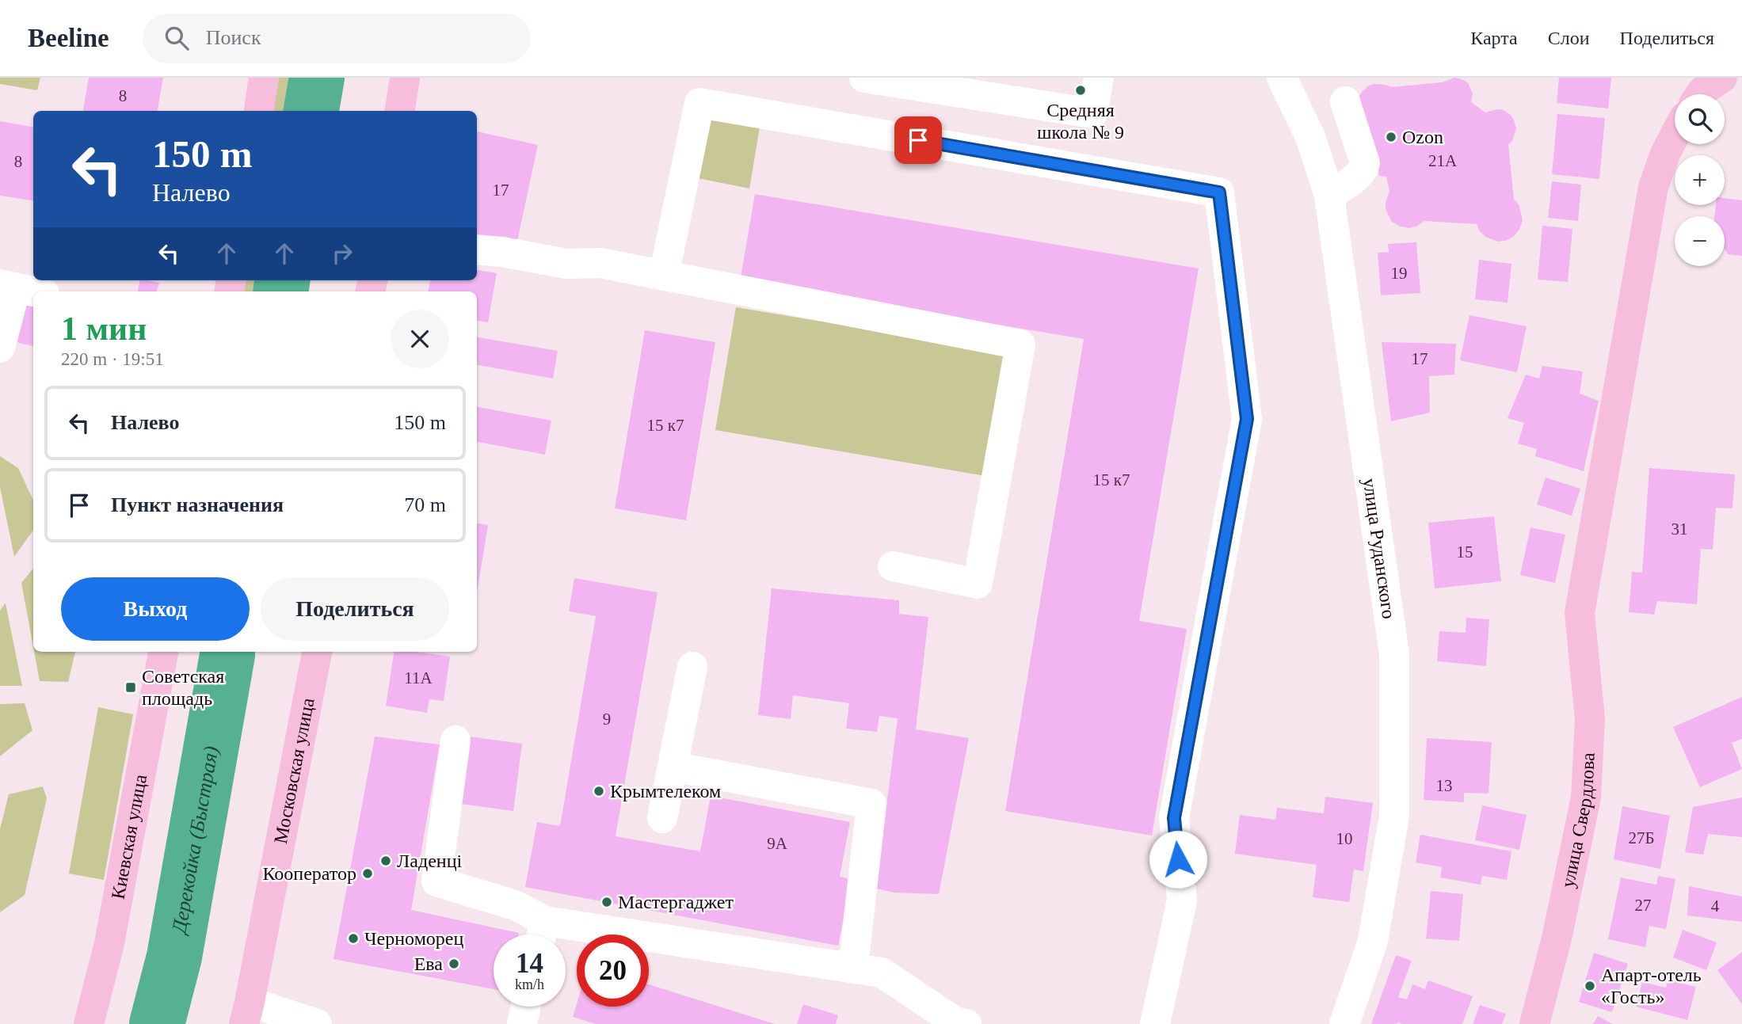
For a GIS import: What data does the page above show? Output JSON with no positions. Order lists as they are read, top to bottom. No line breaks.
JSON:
{"streets":{"main road":["Московская улица","улица Свердлова","Киевская улица"],"street":["улица Руданского"]},"water":["Дерекойка (Быстрая)"],"places":{"other":["Средняя школа № 9","Ozon","Крымтелеком","Ладенці","Кооператор","Мастергаджет","Черноморец","Ева","Апарт-отель «Гость»"],"transit":["Советская площадь"]},"house_numbers":["8","21А","8","17","19","17","15 к7","15 к7","31","15","11А","9","13","27Б","10","9А","27","4"],"page":{"header":"Beeline","search":"Поиск","nav":["Карта","Слои","Поделиться"],"map_buttons":["+","−"],"turn":["150 m","Налево"],"heading":["1 мин","220 m · 19:51"],"list":[{"name":"Налево","value":"150 m"},{"name":"Пункт назначения","value":"70 m"}],"buttons":["Выход","Поделиться"],"speed":"14 km/h","limit":"20"}}
